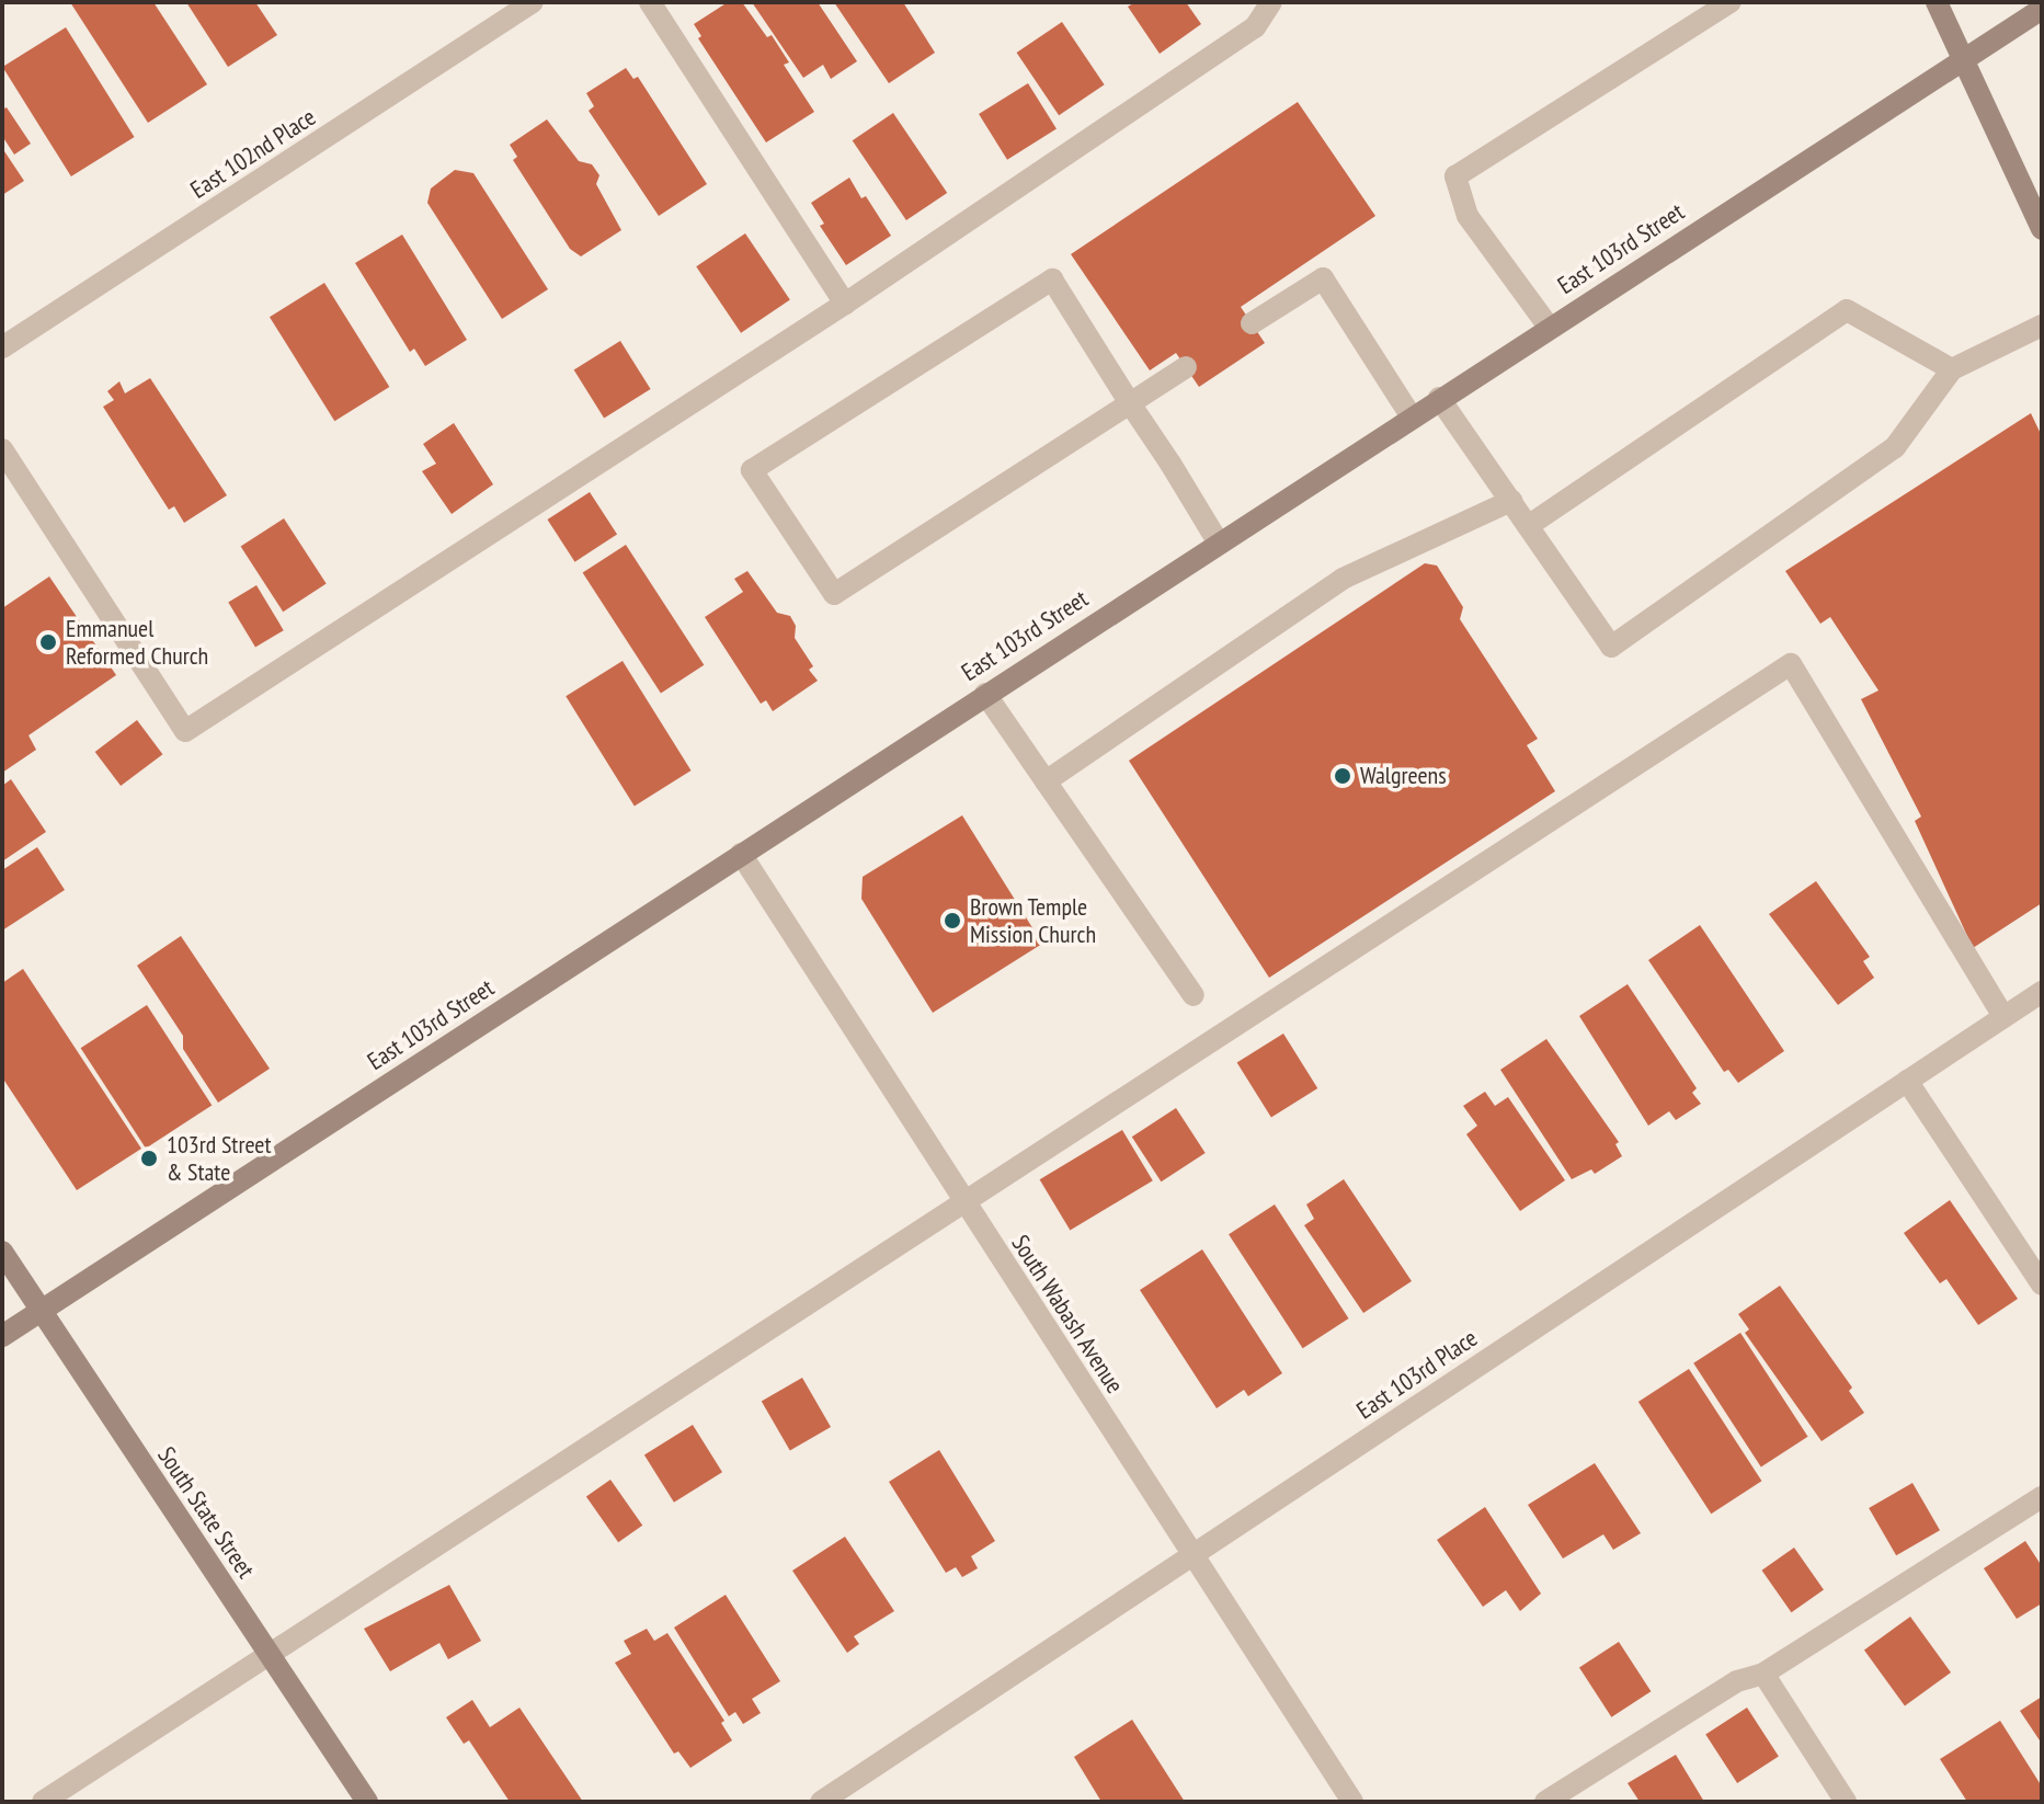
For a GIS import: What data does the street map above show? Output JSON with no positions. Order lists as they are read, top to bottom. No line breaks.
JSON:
{"streets":{"main road":["East 103rd Street","South State Street"],"street":["East 102nd Place","South Wabash Avenue","East 103rd Place"]},"crossings":[["East 103rd Street","South Wabash Avenue"],["East 103rd Street","South State Street"],["South Wabash Avenue","East 103rd Place"]],"places":["Emmanuel Reformed Church","Walgreens","Brown Temple Mission Church","103rd Street & State"]}
